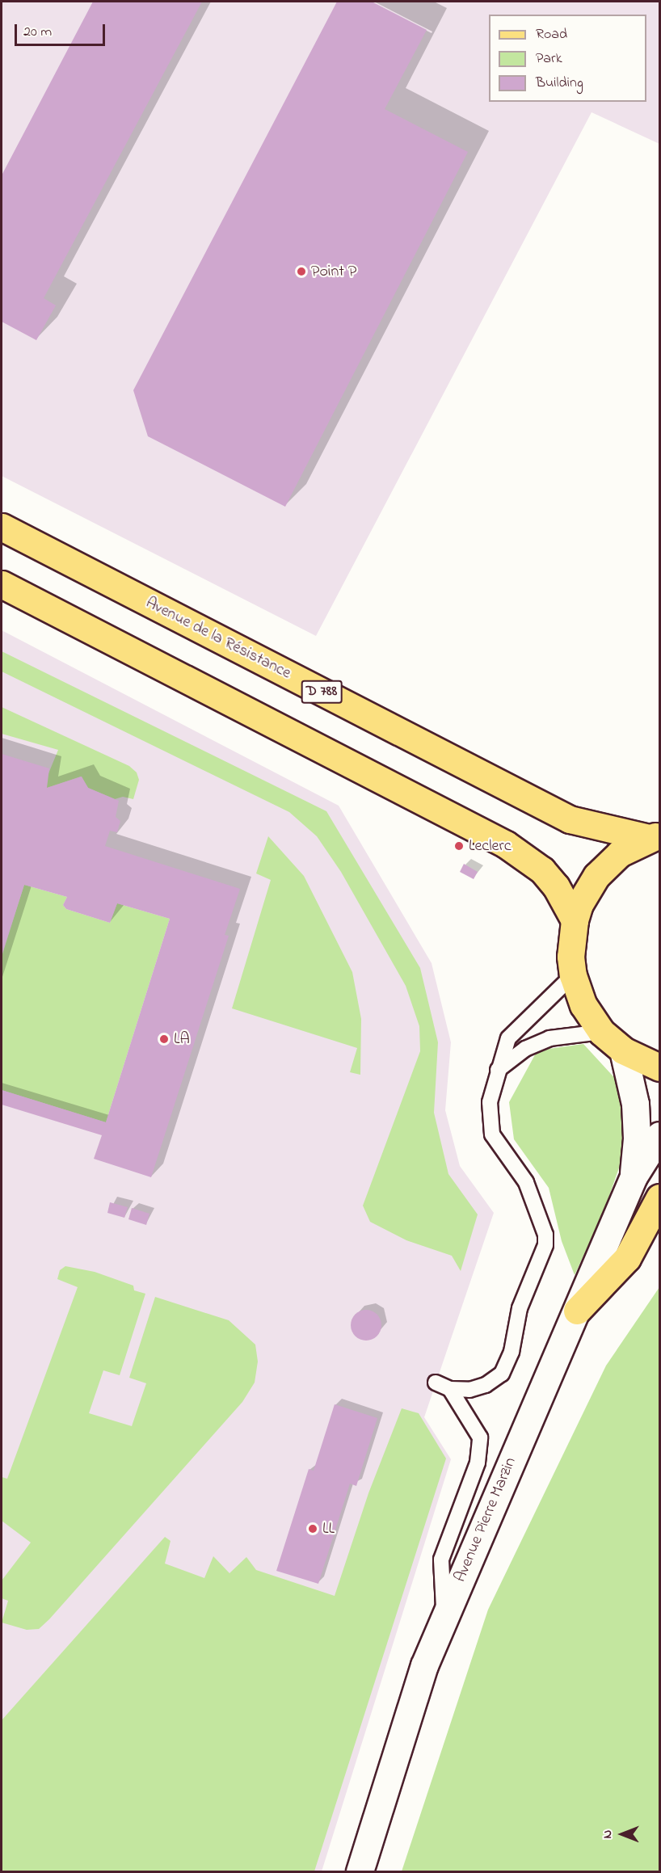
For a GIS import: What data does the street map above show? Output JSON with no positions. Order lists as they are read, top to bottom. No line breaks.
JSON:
{"streets":{"main road":["Avenue de la Résistance","D 788","Avenue Pierre Marzin"]},"places":["Point P","Leclerc","LA","LL"],"legend":["Road","Park","Building"],"scale_bar":"20 m","north":"left"}
